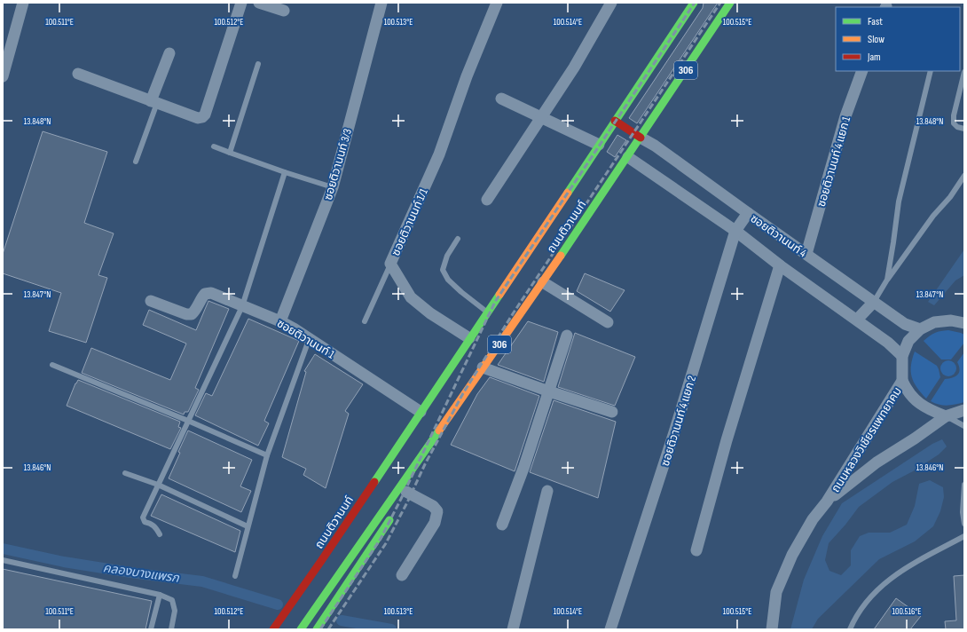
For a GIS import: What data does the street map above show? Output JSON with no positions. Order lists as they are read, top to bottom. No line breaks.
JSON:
{"streets":{"main road":["306","ถนนติวานนท์"],"street":["ซอยติวานนท์ 4 แยก 1","ซอยติวานนท์ 3/3","ซอยติวานนท์ 1/1","ซอยติวานนท์ 4","ซอยติวานนท์ 1","ซอยติวานนท์ 4 แยก 2","ถนนหลวงวิเชียรแพทยาคม"]},"crossings":[["ซอยติวานนท์ 4 แยก 1","ซอยติวานนท์ 4"],["ซอยติวานนท์ 3/3","ซอยติวานนท์ 1"],["ซอยติวานนท์ 1/1","ถนนติวานนท์"],["ถนนติวานนท์","ซอยติวานนท์ 4"],["ถนนติวานนท์","ซอยติวานนท์ 1"],["ซอยติวานนท์ 4","ซอยติวานนท์ 4 แยก 2"],["ซอยติวานนท์ 4","ถนนหลวงวิเชียรแพทยาคม"]],"water":["คลองบางแพรก"],"legend":["Fast","Slow","Jam"],"coordinates":["100.511°E","100.512°E","100.513°E","100.514°E","100.515°E","13.848°N","13.847°N","13.846°N","100.516°E"]}
